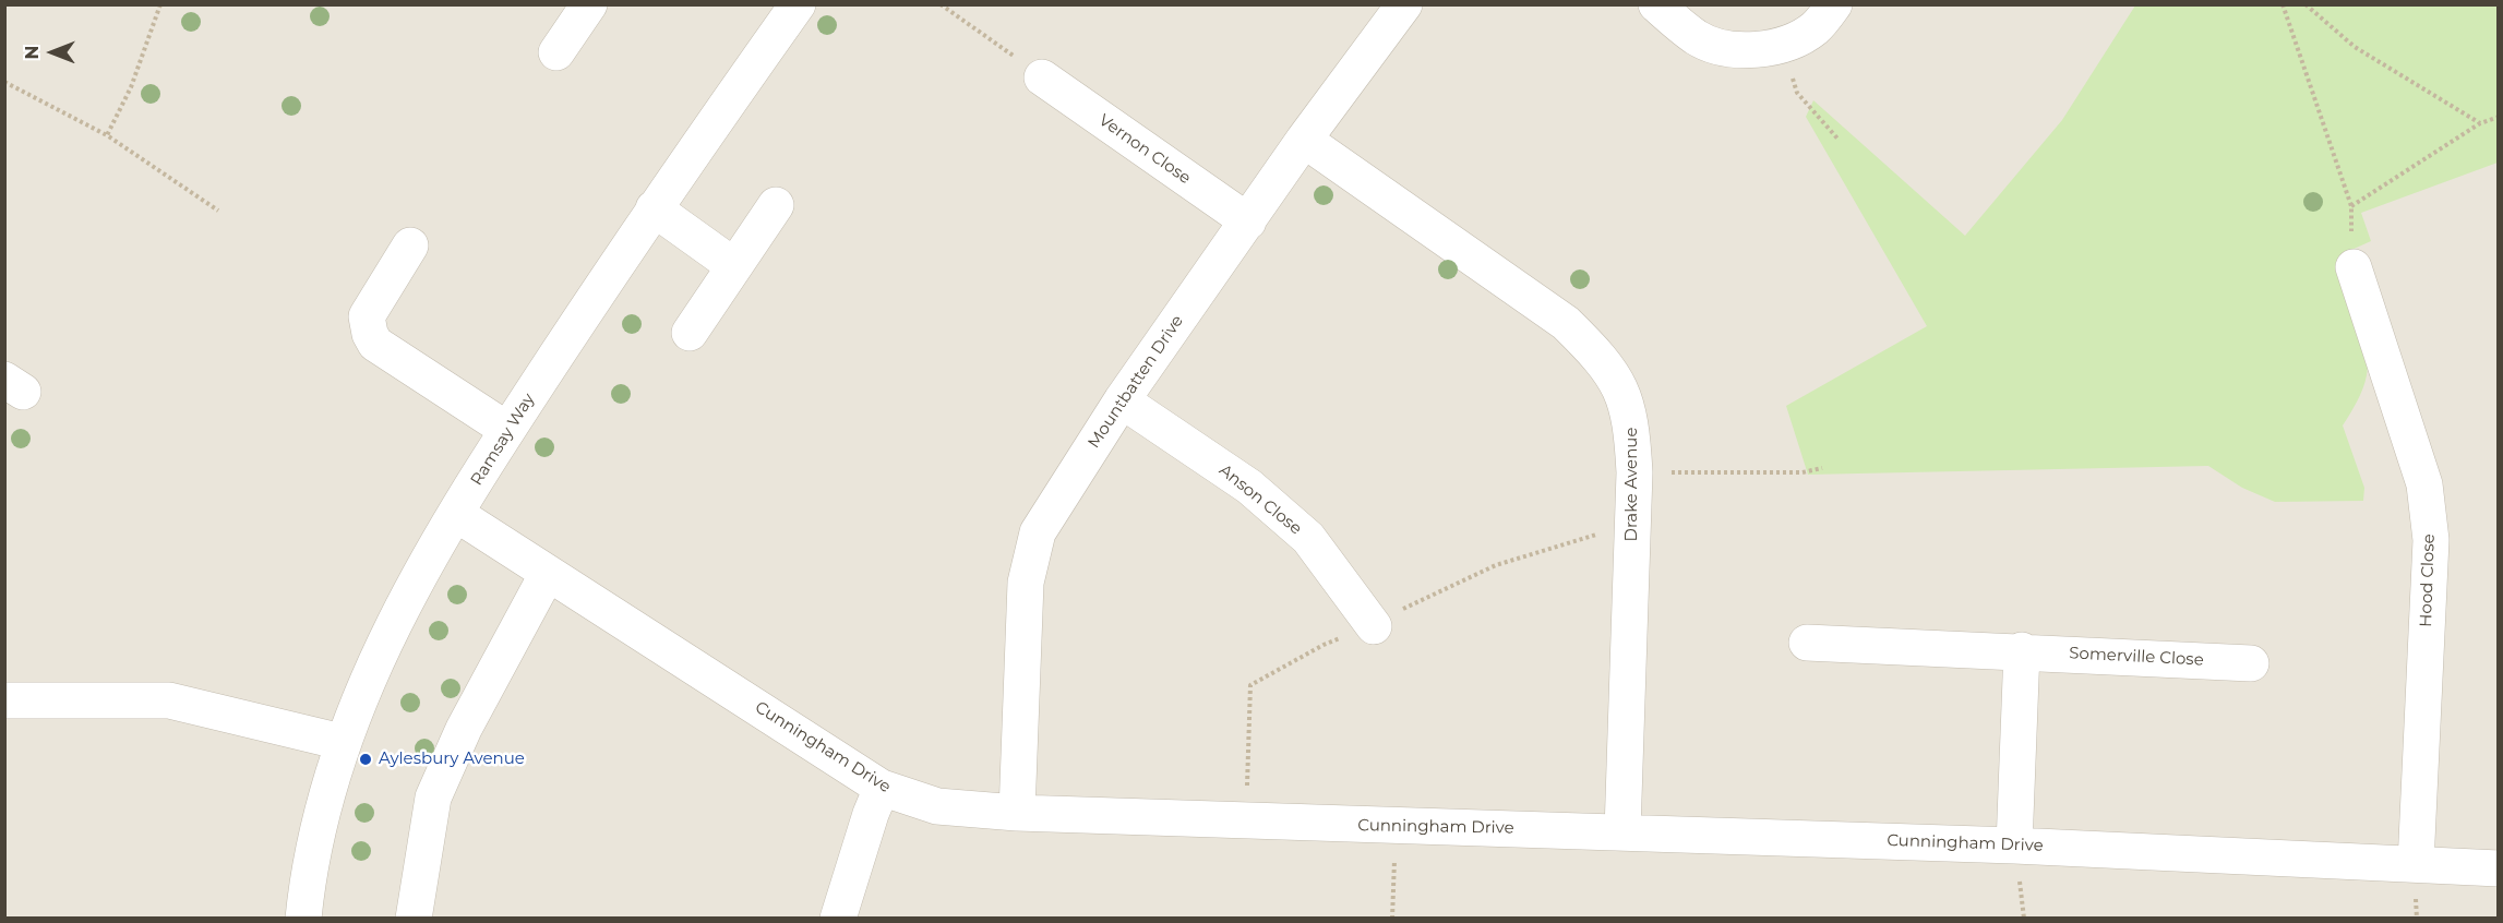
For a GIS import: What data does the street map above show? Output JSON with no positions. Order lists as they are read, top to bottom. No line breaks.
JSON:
{"streets":{"street":["Vernon Close","Mountbatten Drive","Ramsay Way","Drake Avenue","Anson Close","Hood Close","Somerville Close","Cunningham Drive"]},"crossings":[["Vernon Close","Mountbatten Drive"],["Mountbatten Drive","Drake Avenue"],["Mountbatten Drive","Anson Close"],["Mountbatten Drive","Cunningham Drive"],["Ramsay Way","Cunningham Drive"],["Drake Avenue","Cunningham Drive"],["Hood Close","Cunningham Drive"]],"places":["Aylesbury Avenue"],"north":"left"}
